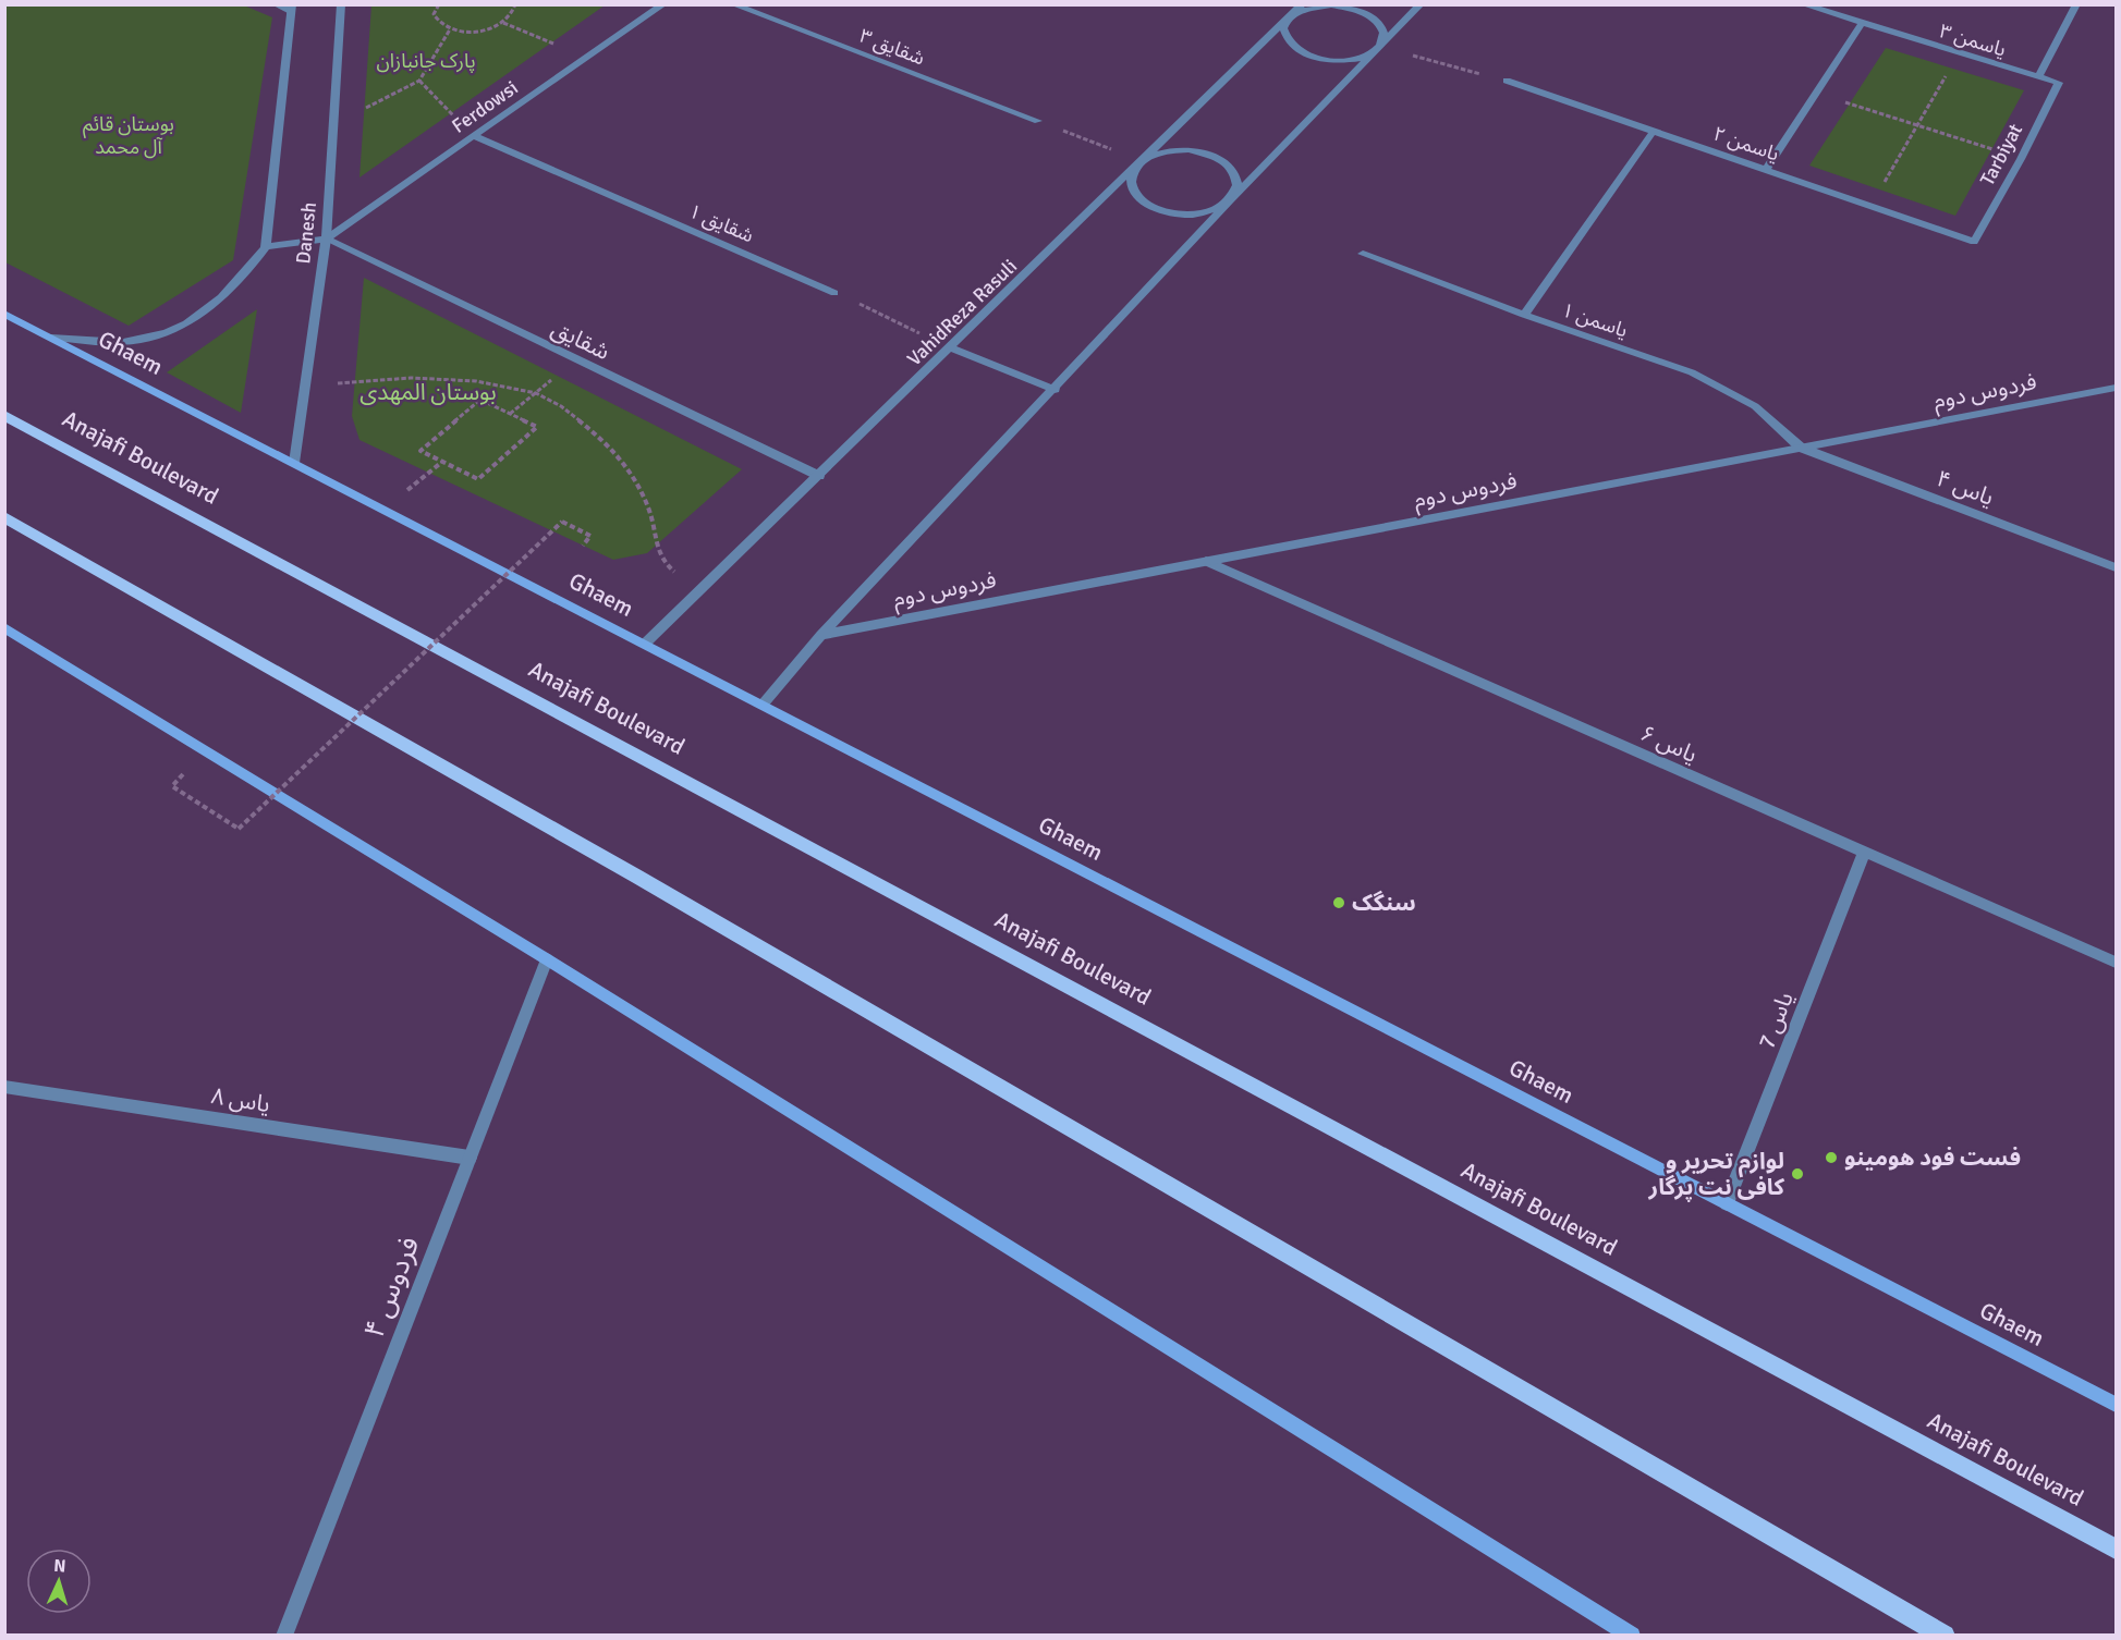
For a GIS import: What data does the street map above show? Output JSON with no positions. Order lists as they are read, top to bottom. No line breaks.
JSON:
{"streets":{"main road":["Ghaem","Anajafi Boulevard"],"street":["یاسمن ۳","شقایق ۳","Ferdowsi","یاسمن ۲","Tarbiyat","شقایق ۱","Danesh","VahidReza Rasuli","یاسمن ۱","شقایق","فردوس دوم","یاس ۴","یاس ۶","یاس 7","یاس ۸","فردوس ۴"]},"crossings":[["یاسمن ۳","Tarbiyat"],["Ferdowsi","شقایق ۱"],["Ferdowsi","Danesh"],["Ferdowsi","شقایق"],["یاسمن ۲","Tarbiyat"],["Danesh","شقایق"],["Danesh","Ghaem"],["VahidReza Rasuli","شقایق"],["VahidReza Rasuli","Ghaem"],["یاسمن ۱","فردوس دوم"],["یاسمن ۱","یاس ۴"],["Ghaem","یاس 7"],["فردوس دوم","یاس ۴"],["فردوس دوم","یاس ۶"],["یاس ۶","یاس 7"],["یاس ۸","فردوس ۴"]],"parks":["پارک جانبازان","بوستان قائم آل محمد","بوستان المهدی"],"places":["سنگک","فست فود هومینو","لوازم تحریر و کافی نت پرگار"],"north":"top"}
